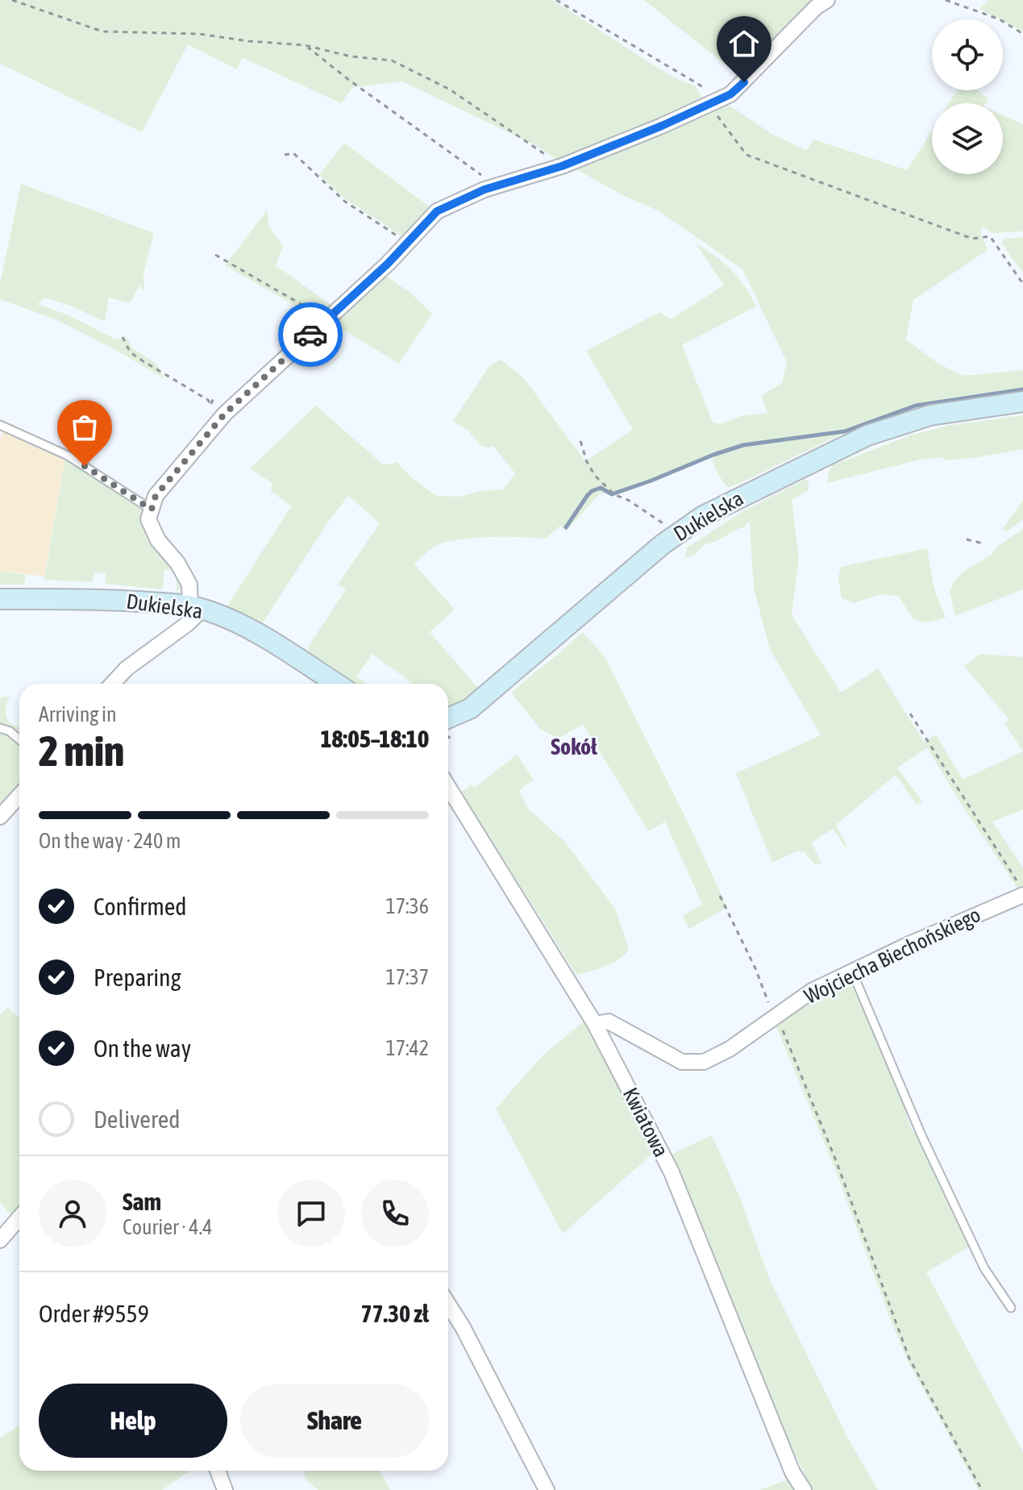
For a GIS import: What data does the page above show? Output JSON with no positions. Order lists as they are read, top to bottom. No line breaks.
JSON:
{"streets":{"main road":["Dukielska"],"street":["Wojciecha Biechońskiego","Kwiatowa"]},"crossings":[["Wojciecha Biechońskiego","Kwiatowa"]],"districts":["Sokół"],"page":{"heading":["2 min","Arriving in","18:05–18:10"],"panel":["Sam","Courier · 4.4","Order #9559","77.30 zł"],"bar":"On the way · 240 m","list":[["Confirmed","17:36"],["Preparing","17:37"],["On the way","17:42"],"Delivered"],"buttons":["Help","Share"]}}
